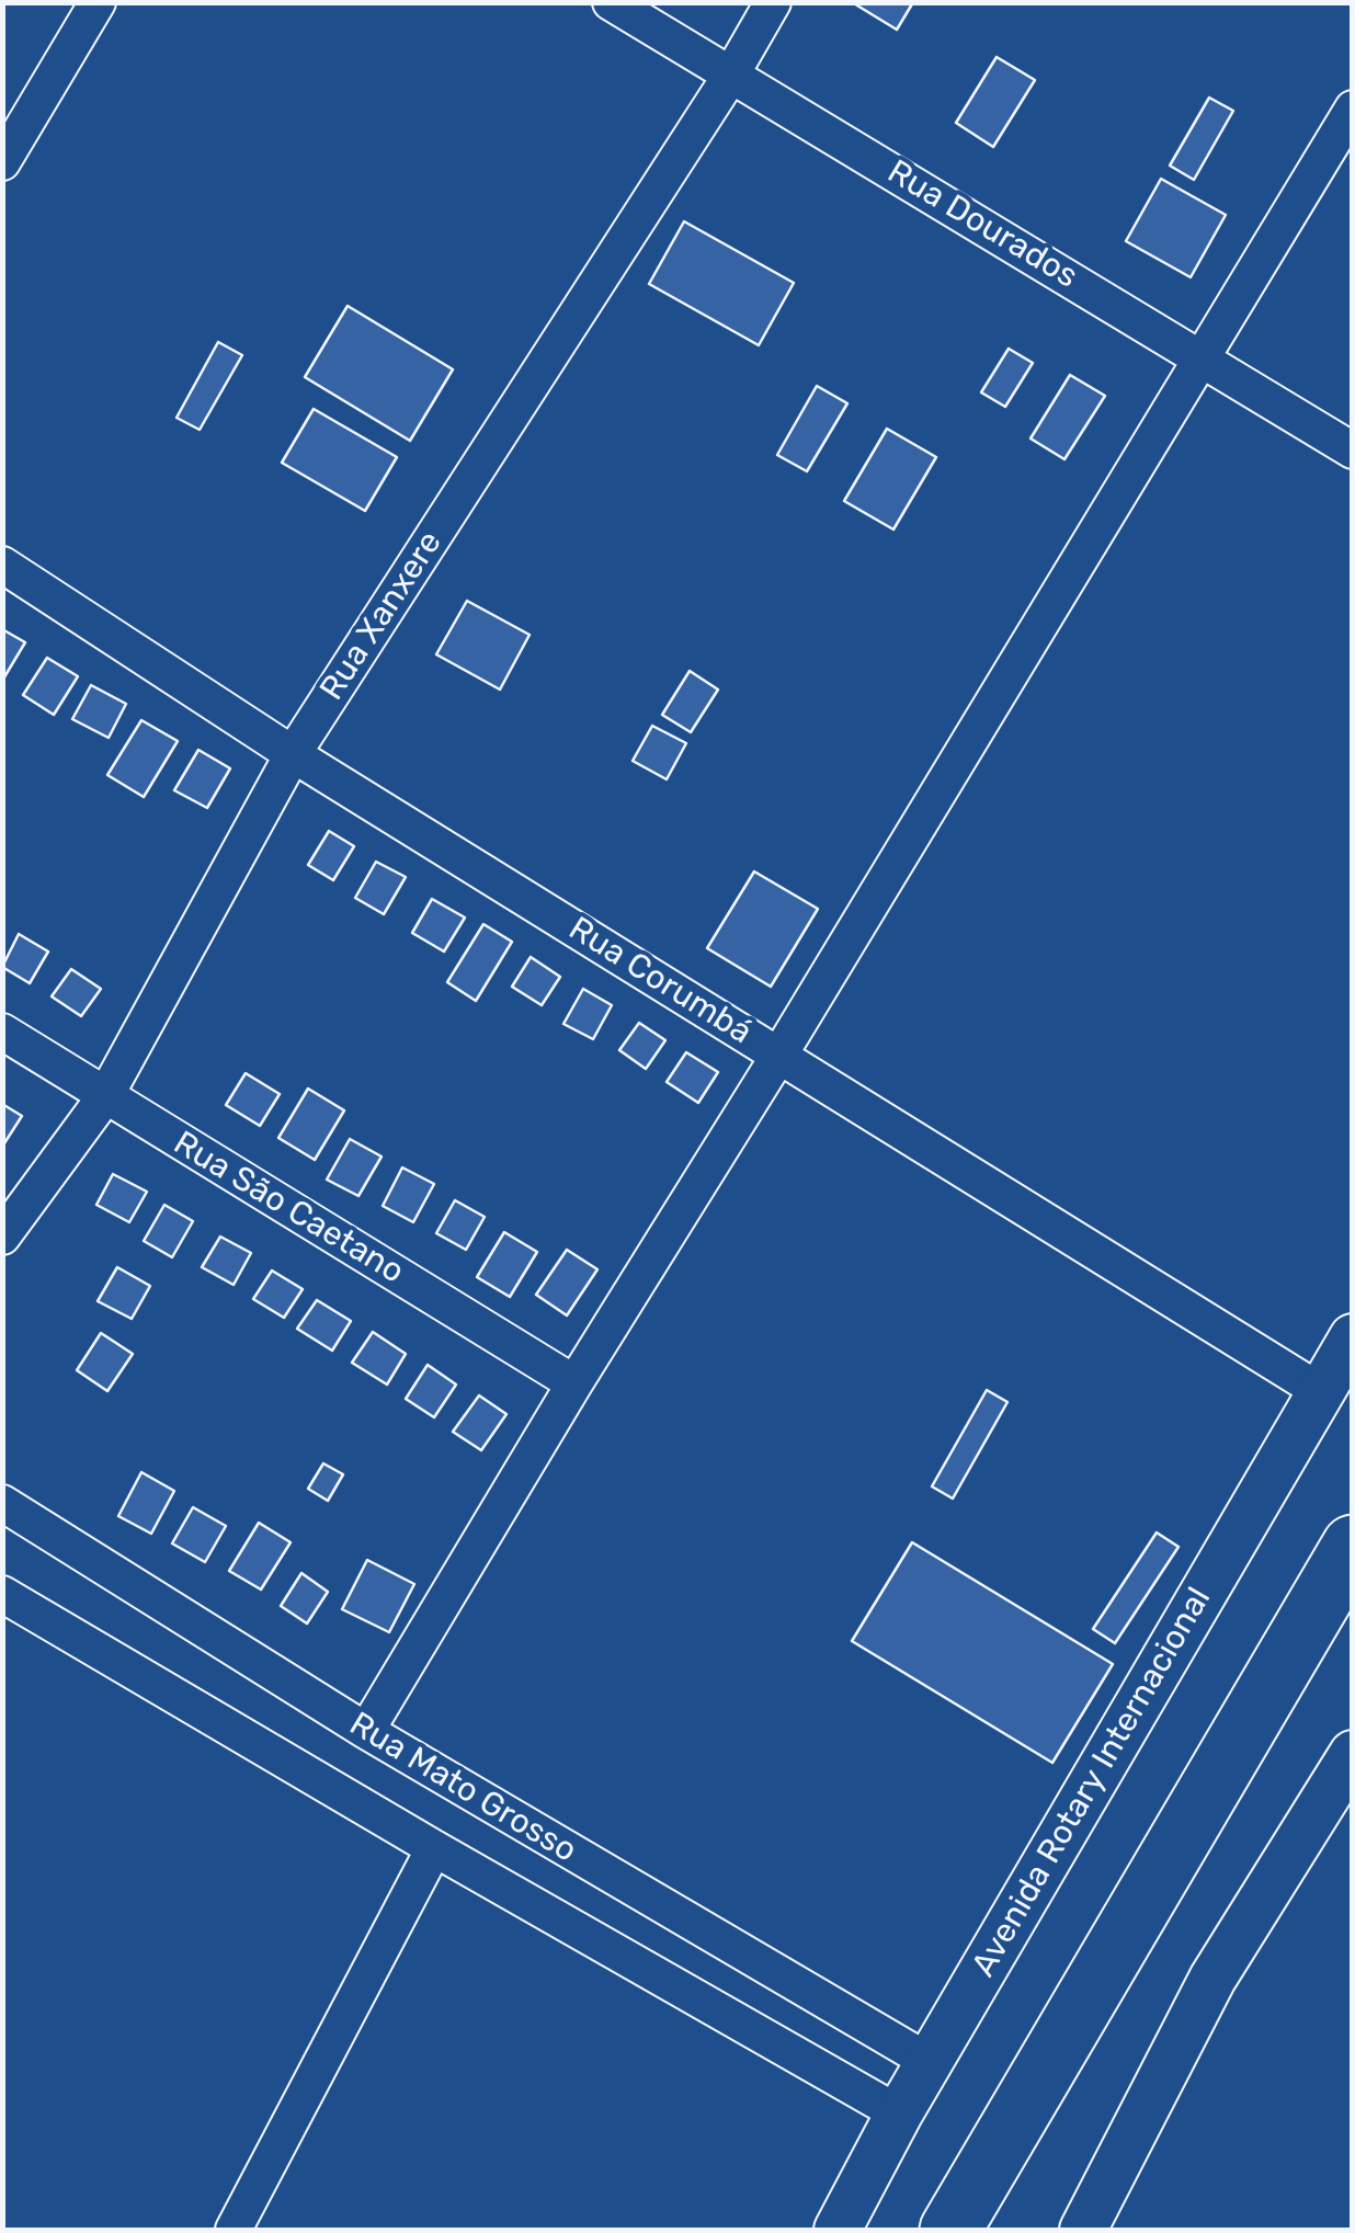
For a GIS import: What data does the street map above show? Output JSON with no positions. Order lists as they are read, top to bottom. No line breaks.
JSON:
{"streets":{"street":["Rua Dourados","Rua Xanxere","Rua Corumbá","Rua São Caetano","Avenida Rotary Internacional","Rua Mato Grosso"]},"crossings":[["Rua Dourados","Rua Xanxere"],["Rua Xanxere","Rua Corumbá"],["Rua Xanxere","Rua São Caetano"],["Rua Corumbá","Avenida Rotary Internacional"],["Avenida Rotary Internacional","Rua Mato Grosso"]]}
